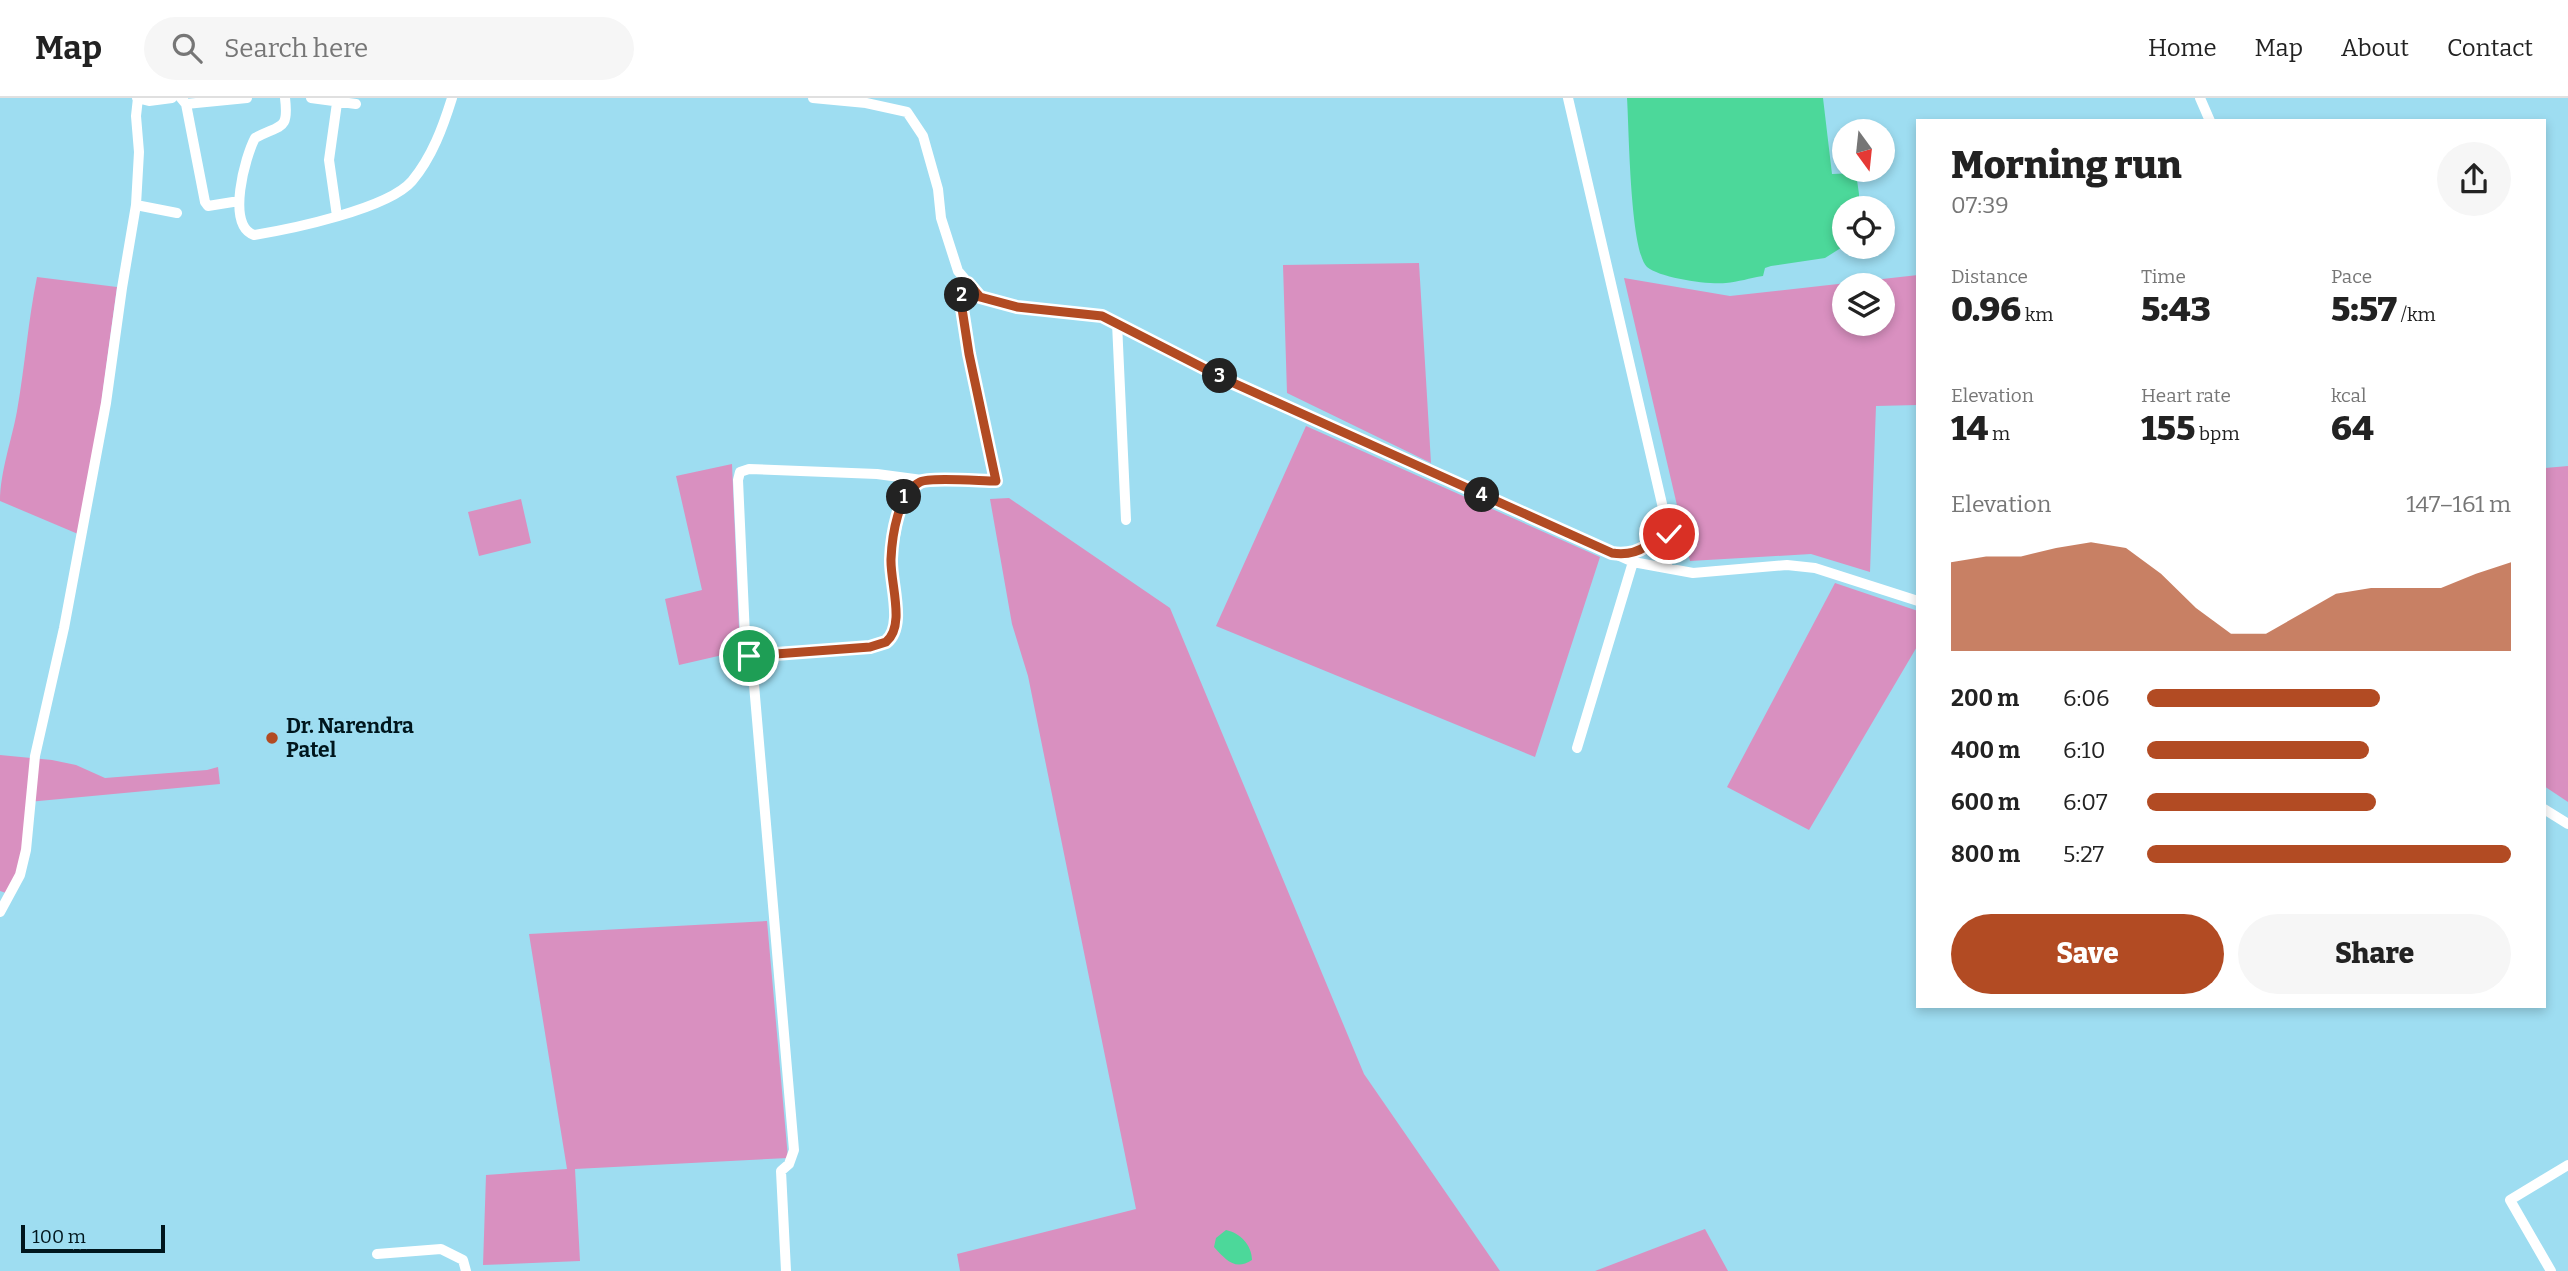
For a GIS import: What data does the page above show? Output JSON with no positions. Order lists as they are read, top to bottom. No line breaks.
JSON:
{"places":["Dr. Narendra Patel"],"scale_bar":"100 m","north":"bottom","page":{"header":"Map","search":"Search here","nav":["Home","Map","About","Contact"],"heading":["Morning run","07:39"],"stats":[["Distance","0.96 km"],["Time","5:43"],["Pace","5:57 /km"],["Elevation","14 m"],["Heart rate","155 bpm"],["kcal","64"]],"pins":["2","3","4","1"],"chart":["Elevation","147–161 m"],"list":[{"name":"200 m","note":"6:06"},{"name":"400 m","note":"6:10"},{"name":"600 m","note":"6:07"},{"name":"800 m","note":"5:27"}],"buttons":["Save","Share"],"scale":"100 m"}}
